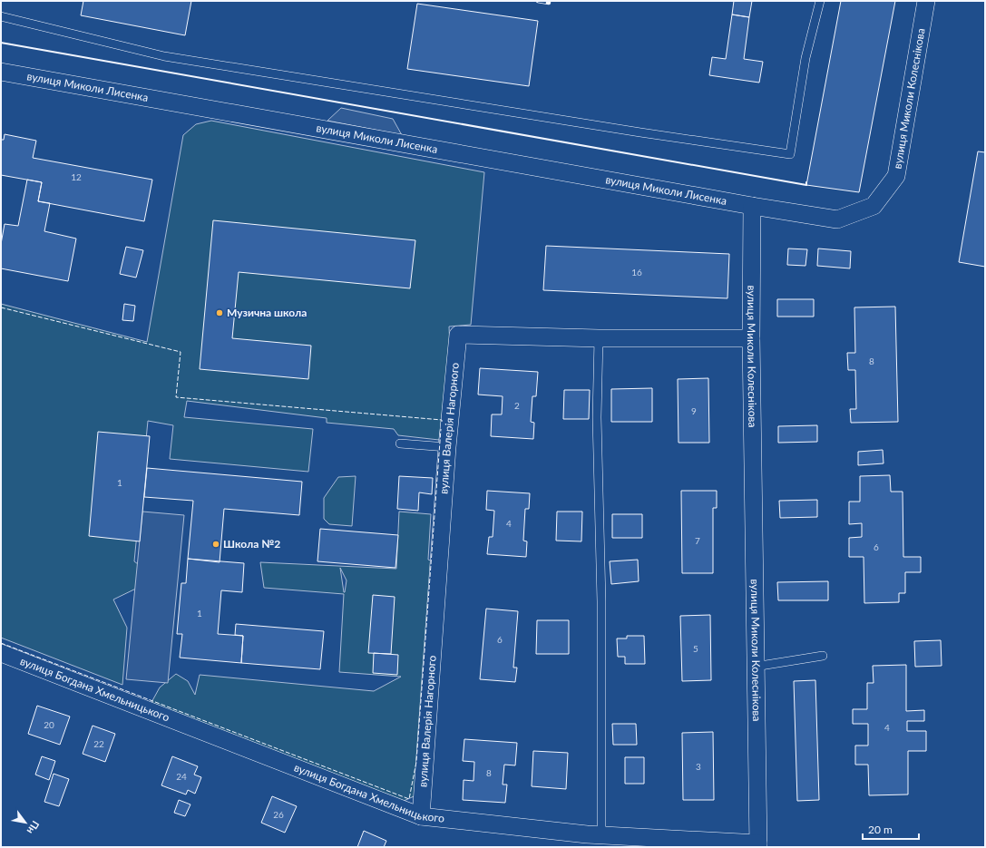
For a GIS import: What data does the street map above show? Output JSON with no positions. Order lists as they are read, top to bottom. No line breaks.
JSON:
{"streets":{"street":["вулиця Миколи Лисенка","вулиця Миколи Колеснікова","вулиця Валерія Нагорного","вулиця Богдана Хмельницького"]},"crossings":[["вулиця Миколи Лисенка","вулиця Миколи Колеснікова"],["вулиця Миколи Колеснікова","вулиця Валерія Нагорного"],["вулиця Миколи Колеснікова","вулиця Богдана Хмельницького"],["вулиця Валерія Нагорного","вулиця Богдана Хмельницького"]],"places":["Музична школа","Школа №2"],"house_numbers":["12","16","8","2","9","1","4","7","6","1","6","5","20","4","22","3","8","24","26"],"scale_bar":"20 m","north":"bottom right"}
